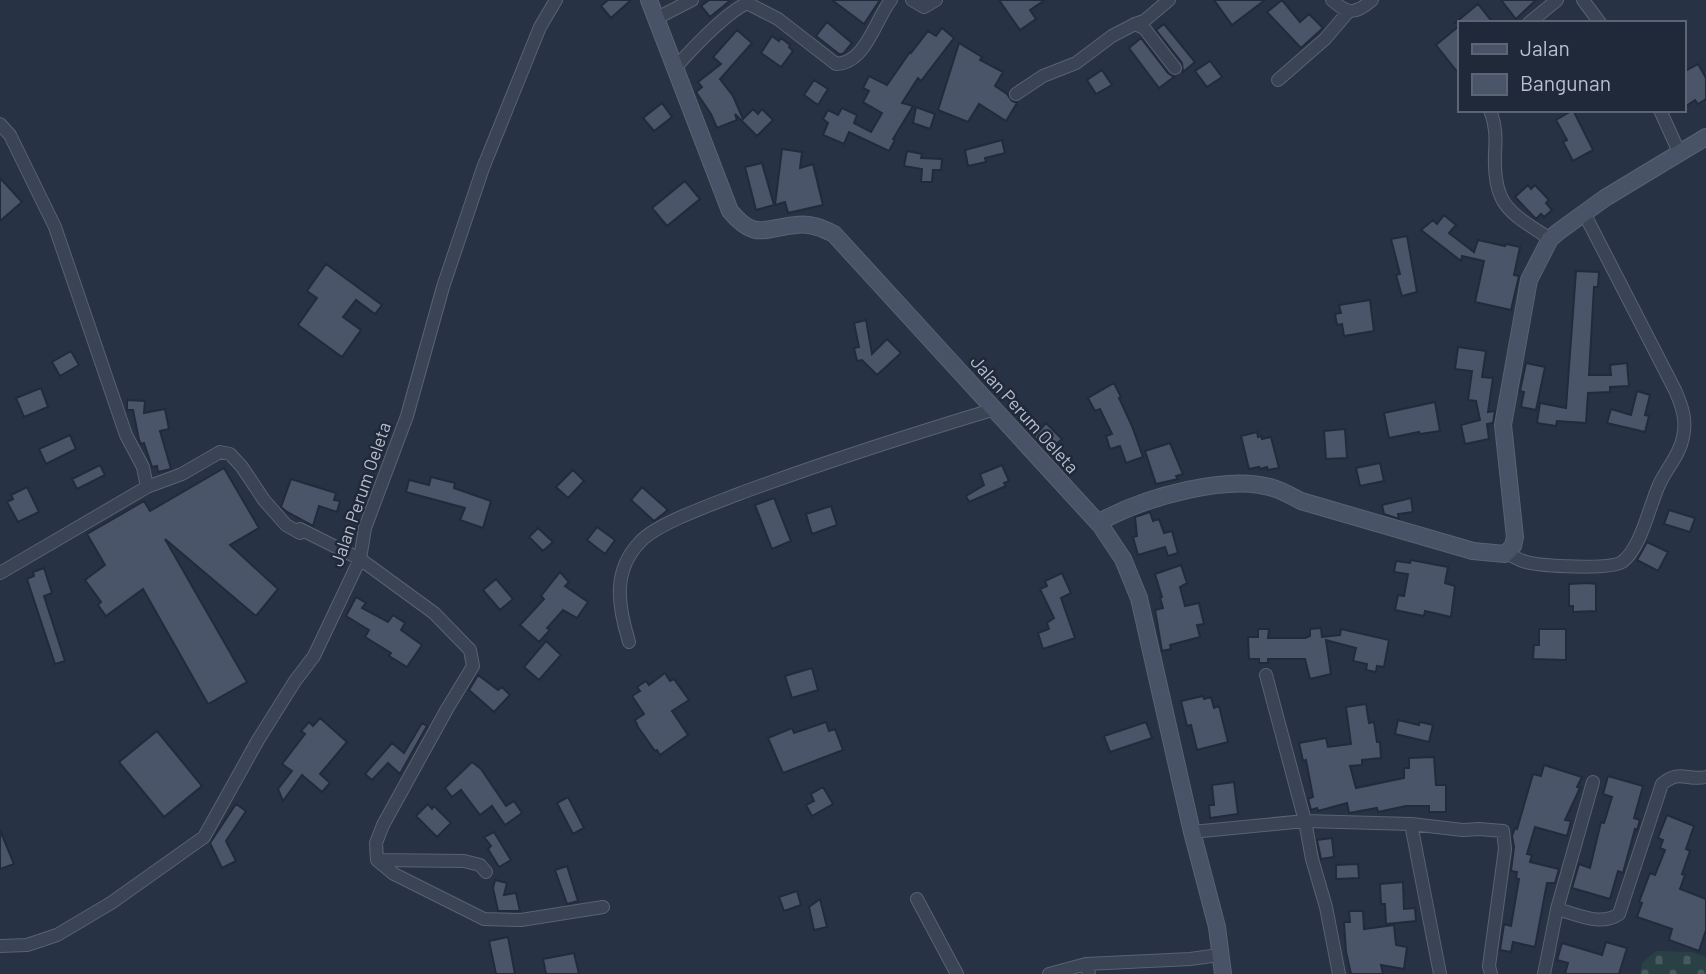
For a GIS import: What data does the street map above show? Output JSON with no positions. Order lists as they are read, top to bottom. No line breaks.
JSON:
{"streets":{"street":["Jalan Perum Oeleta"]},"legend":["Jalan","Bangunan"]}
